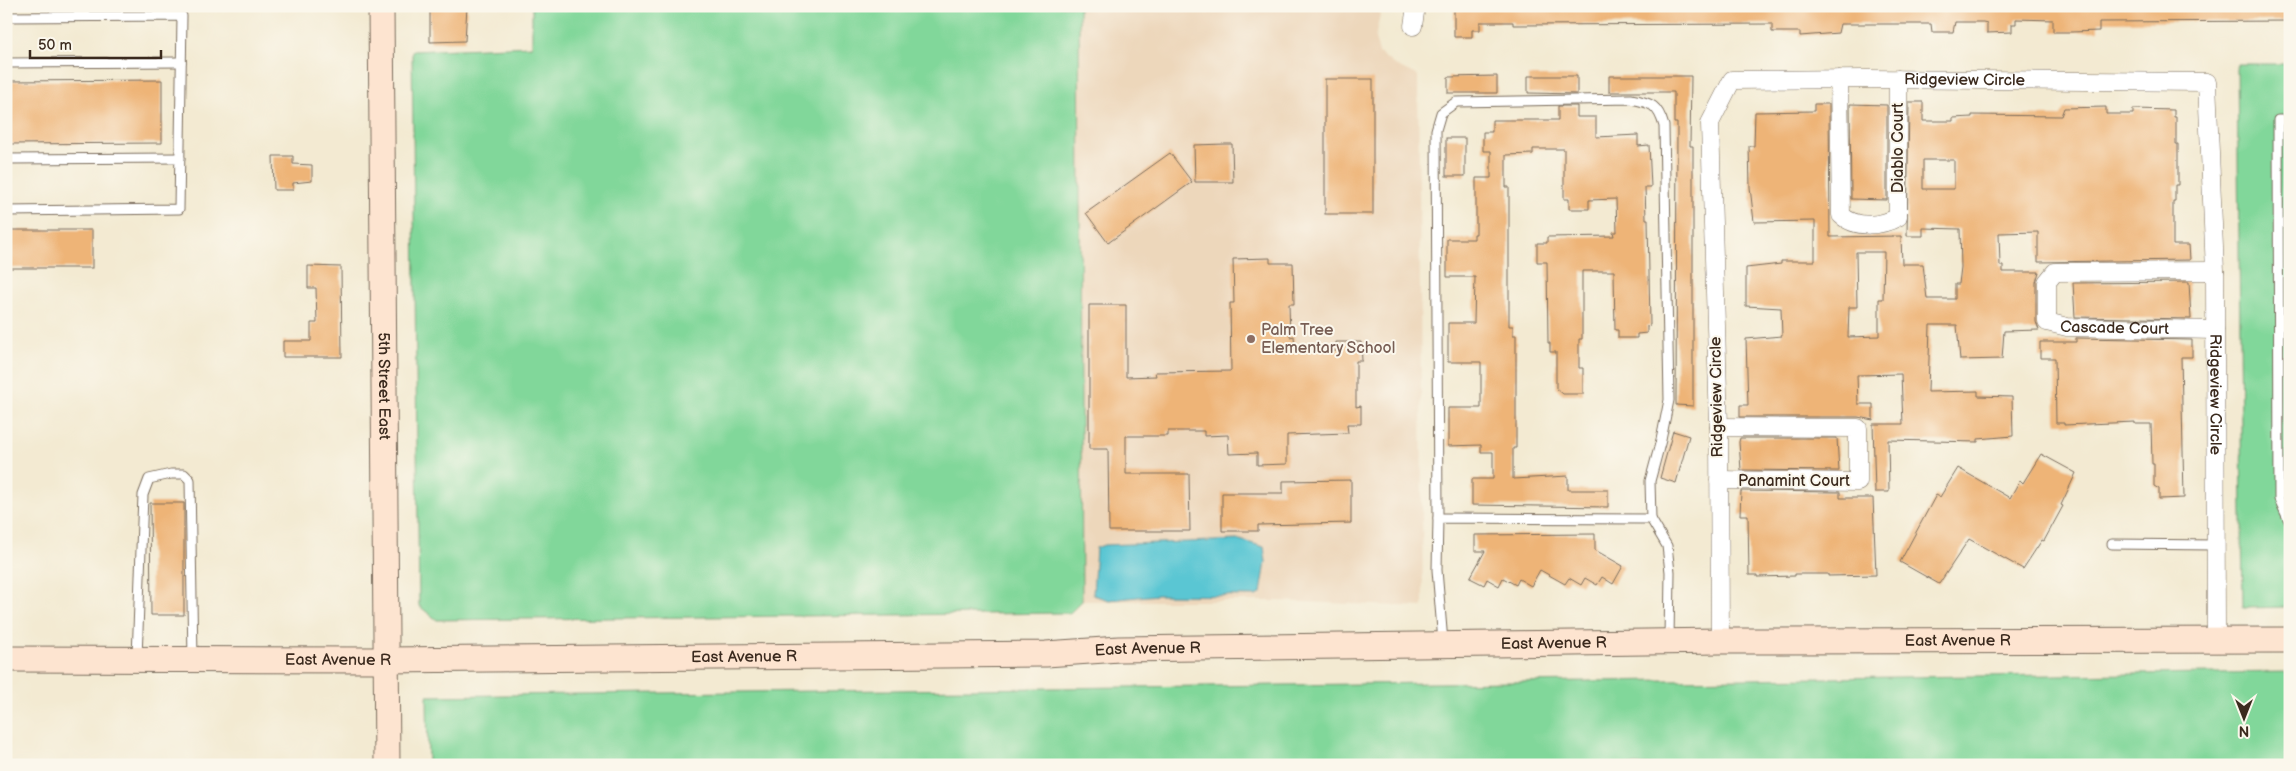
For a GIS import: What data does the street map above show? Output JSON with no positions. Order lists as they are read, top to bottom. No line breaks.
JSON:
{"streets":{"street":["Ridgeview Circle","Diablo Court","Cascade Court","5th Street East","Panamint Court","East Avenue R"]},"crossings":[["Ridgeview Circle","Diablo Court"],["Ridgeview Circle","Cascade Court"],["Ridgeview Circle","Panamint Court"],["Ridgeview Circle","East Avenue R"],["5th Street East","East Avenue R"]],"places":["Palm Tree Elementary School"],"scale_bar":"50 m","north":"bottom"}
